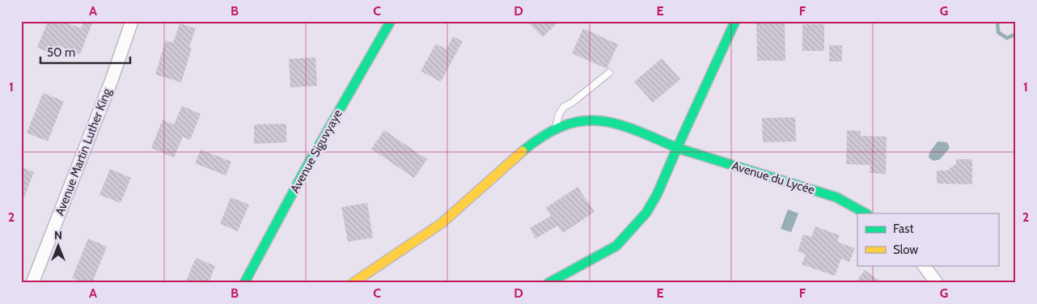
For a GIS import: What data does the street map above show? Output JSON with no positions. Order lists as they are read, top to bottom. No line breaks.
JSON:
{"streets":{"street":["Avenue Siguvyaye","Avenue Martin Luther King","Avenue du Lycée"]},"legend":["Fast","Slow"],"scale_bar":"50 m","north":"top","grid":{"columns":["A","B","C","D","E","F","G"],"rows":["1","2"]}}
